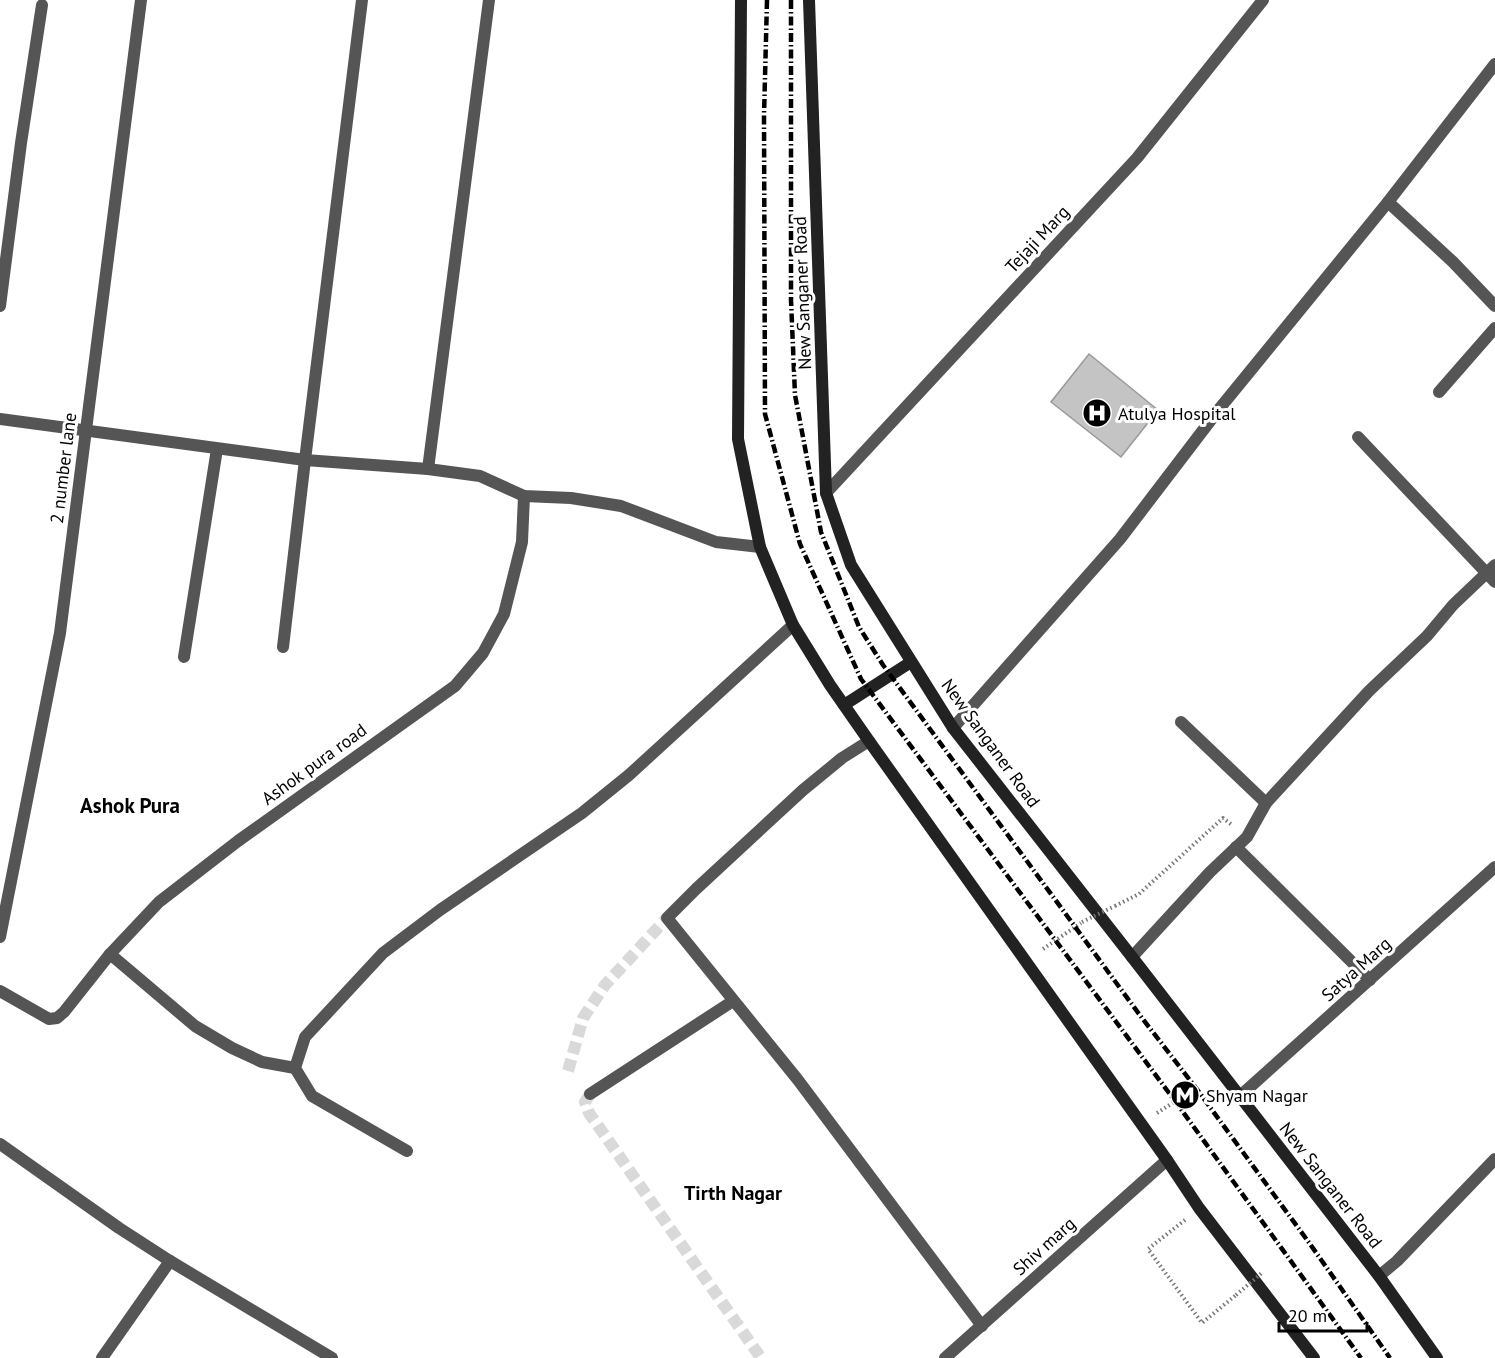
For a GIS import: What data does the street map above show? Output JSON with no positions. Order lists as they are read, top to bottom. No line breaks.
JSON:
{"streets":{"main road":["New Sanganer Road"],"street":["Tejaji Marg","2 number lane","Ashok pura road","Satya Marg","Shiv marg"]},"crossings":[["Tejaji Marg","New Sanganer Road"],["New Sanganer Road","Satya Marg"]],"districts":["Ashok Pura","Tirth Nagar"],"places":{"hospital":["Atulya Hospital"],"metro station":["Shyam Nagar"]},"scale_bar":"20 m"}
